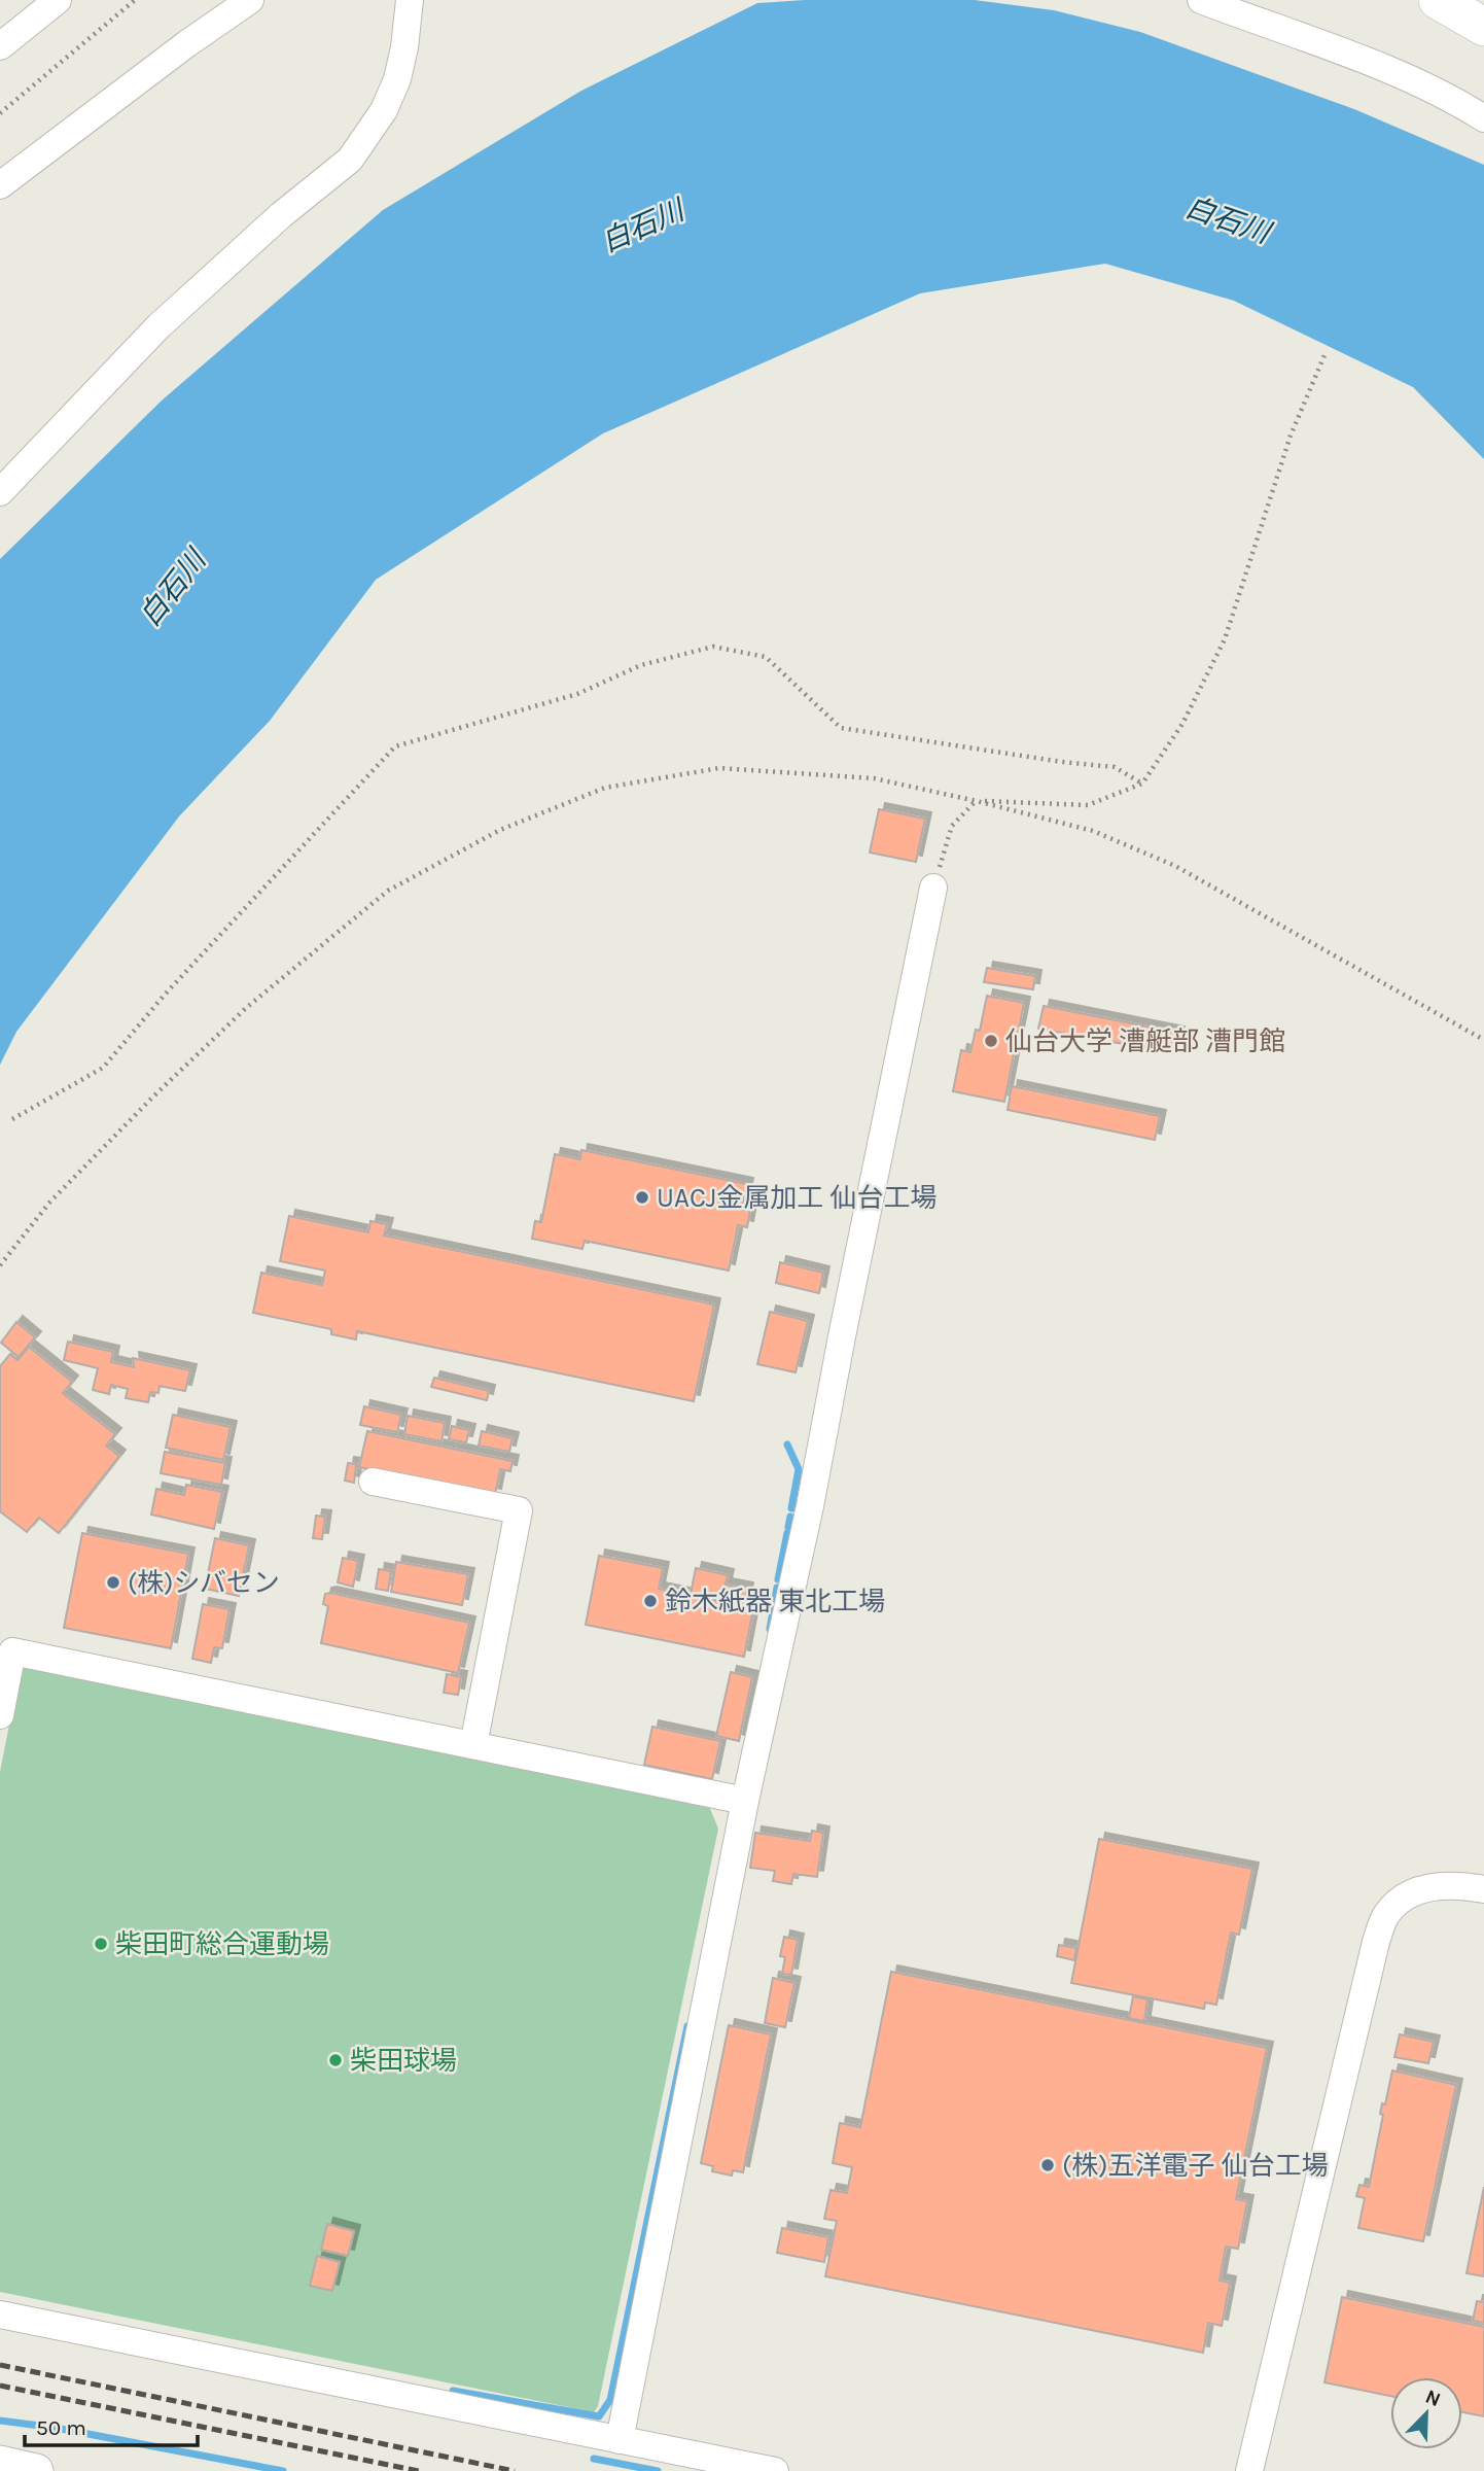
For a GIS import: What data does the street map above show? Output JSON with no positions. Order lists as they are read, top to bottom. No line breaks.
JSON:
{"water":["白石川"],"places":["仙台大学 漕艇部 漕門館","UACJ金属加工 仙台工場","(株)シバセン","鈴木紙器 東北工場","柴田町総合運動場","柴田球場","(株)五洋電子 仙台工場"],"scale_bar":"50 m","north":"top right"}
